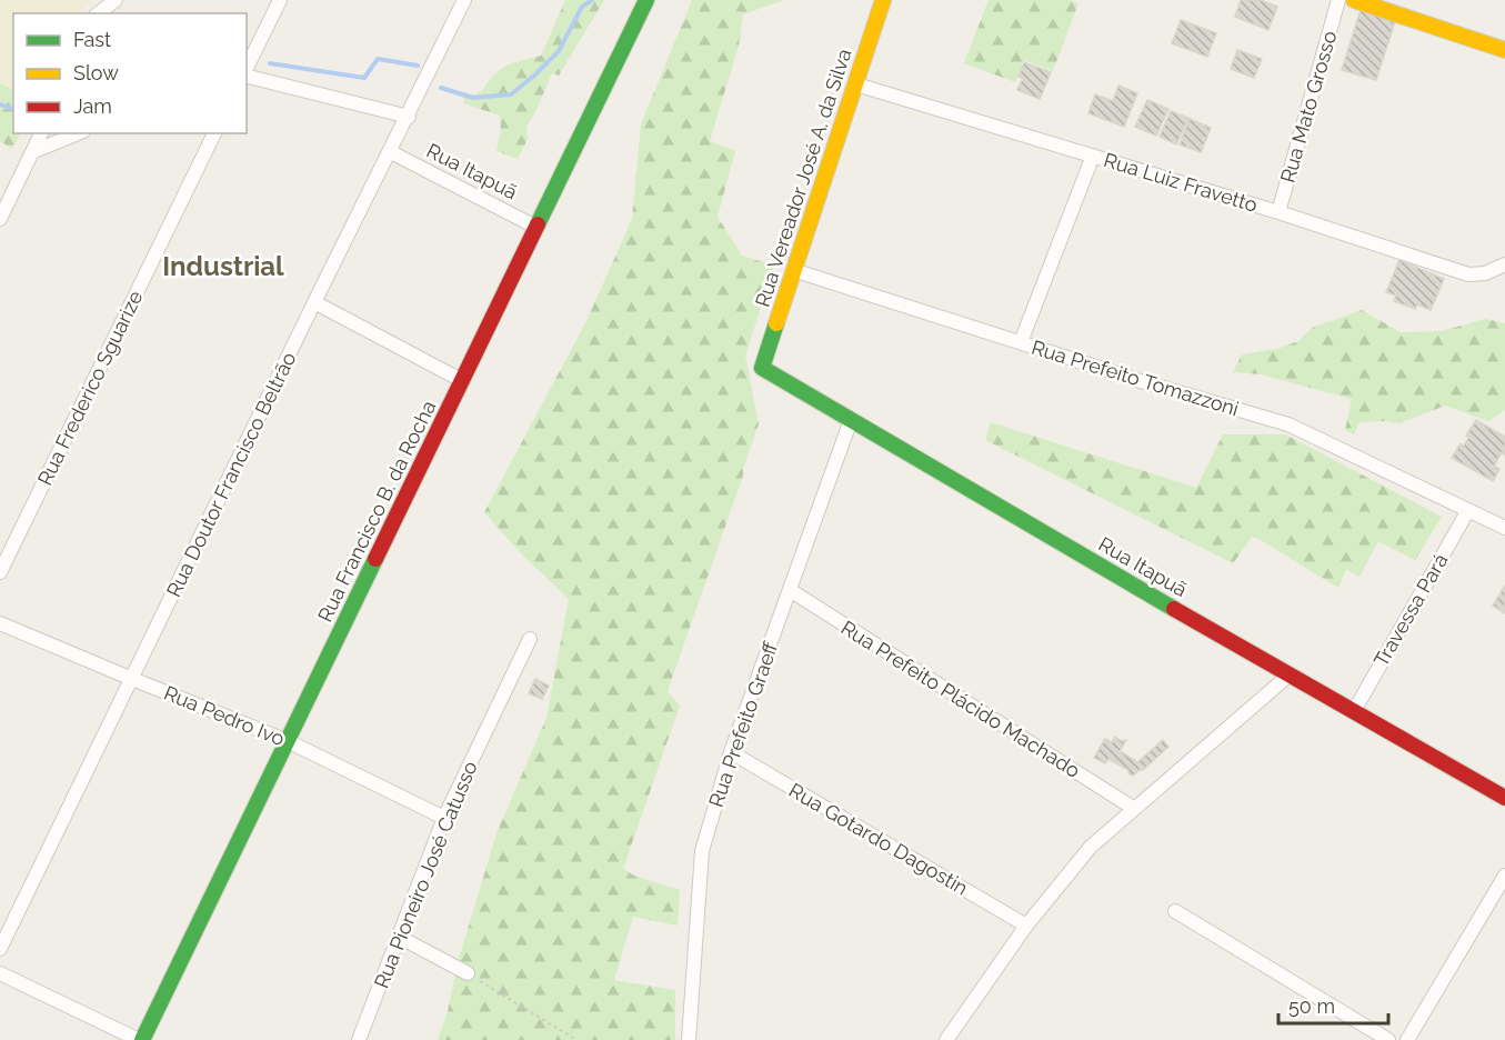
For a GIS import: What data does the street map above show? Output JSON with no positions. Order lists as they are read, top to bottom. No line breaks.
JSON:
{"streets":{"street":["Rua Mato Grosso","Rua Itapuã","Rua Vereador José A. da Silva","Rua Luiz Fravetto","Rua Prefeito Tomazzoni","Rua Frederico Sguarize","Rua Doutor Francisco Beltrão","Rua Francisco B. da Rocha","Travessa Pará","Rua Prefeito Plácido Machado","Rua Pedro Ivo","Rua Prefeito Graeff","Rua Gotardo Dagostin","Rua Pioneiro José Catusso"]},"crossings":[["Rua Mato Grosso","Rua Luiz Fravetto"],["Rua Itapuã","Rua Vereador José A. da Silva"],["Rua Itapuã","Rua Doutor Francisco Beltrão"],["Rua Itapuã","Rua Francisco B. da Rocha"],["Rua Itapuã","Travessa Pará"],["Rua Itapuã","Rua Prefeito Graeff"],["Rua Vereador José A. da Silva","Rua Luiz Fravetto"],["Rua Vereador José A. da Silva","Rua Prefeito Tomazzoni"],["Rua Prefeito Tomazzoni","Travessa Pará"],["Rua Doutor Francisco Beltrão","Rua Pedro Ivo"],["Rua Francisco B. da Rocha","Rua Pedro Ivo"],["Rua Prefeito Plácido Machado","Rua Prefeito Graeff"],["Rua Pedro Ivo","Rua Pioneiro José Catusso"],["Rua Prefeito Graeff","Rua Gotardo Dagostin"]],"districts":["Industrial"],"legend":["Fast","Slow","Jam"],"scale_bar":"50 m"}
